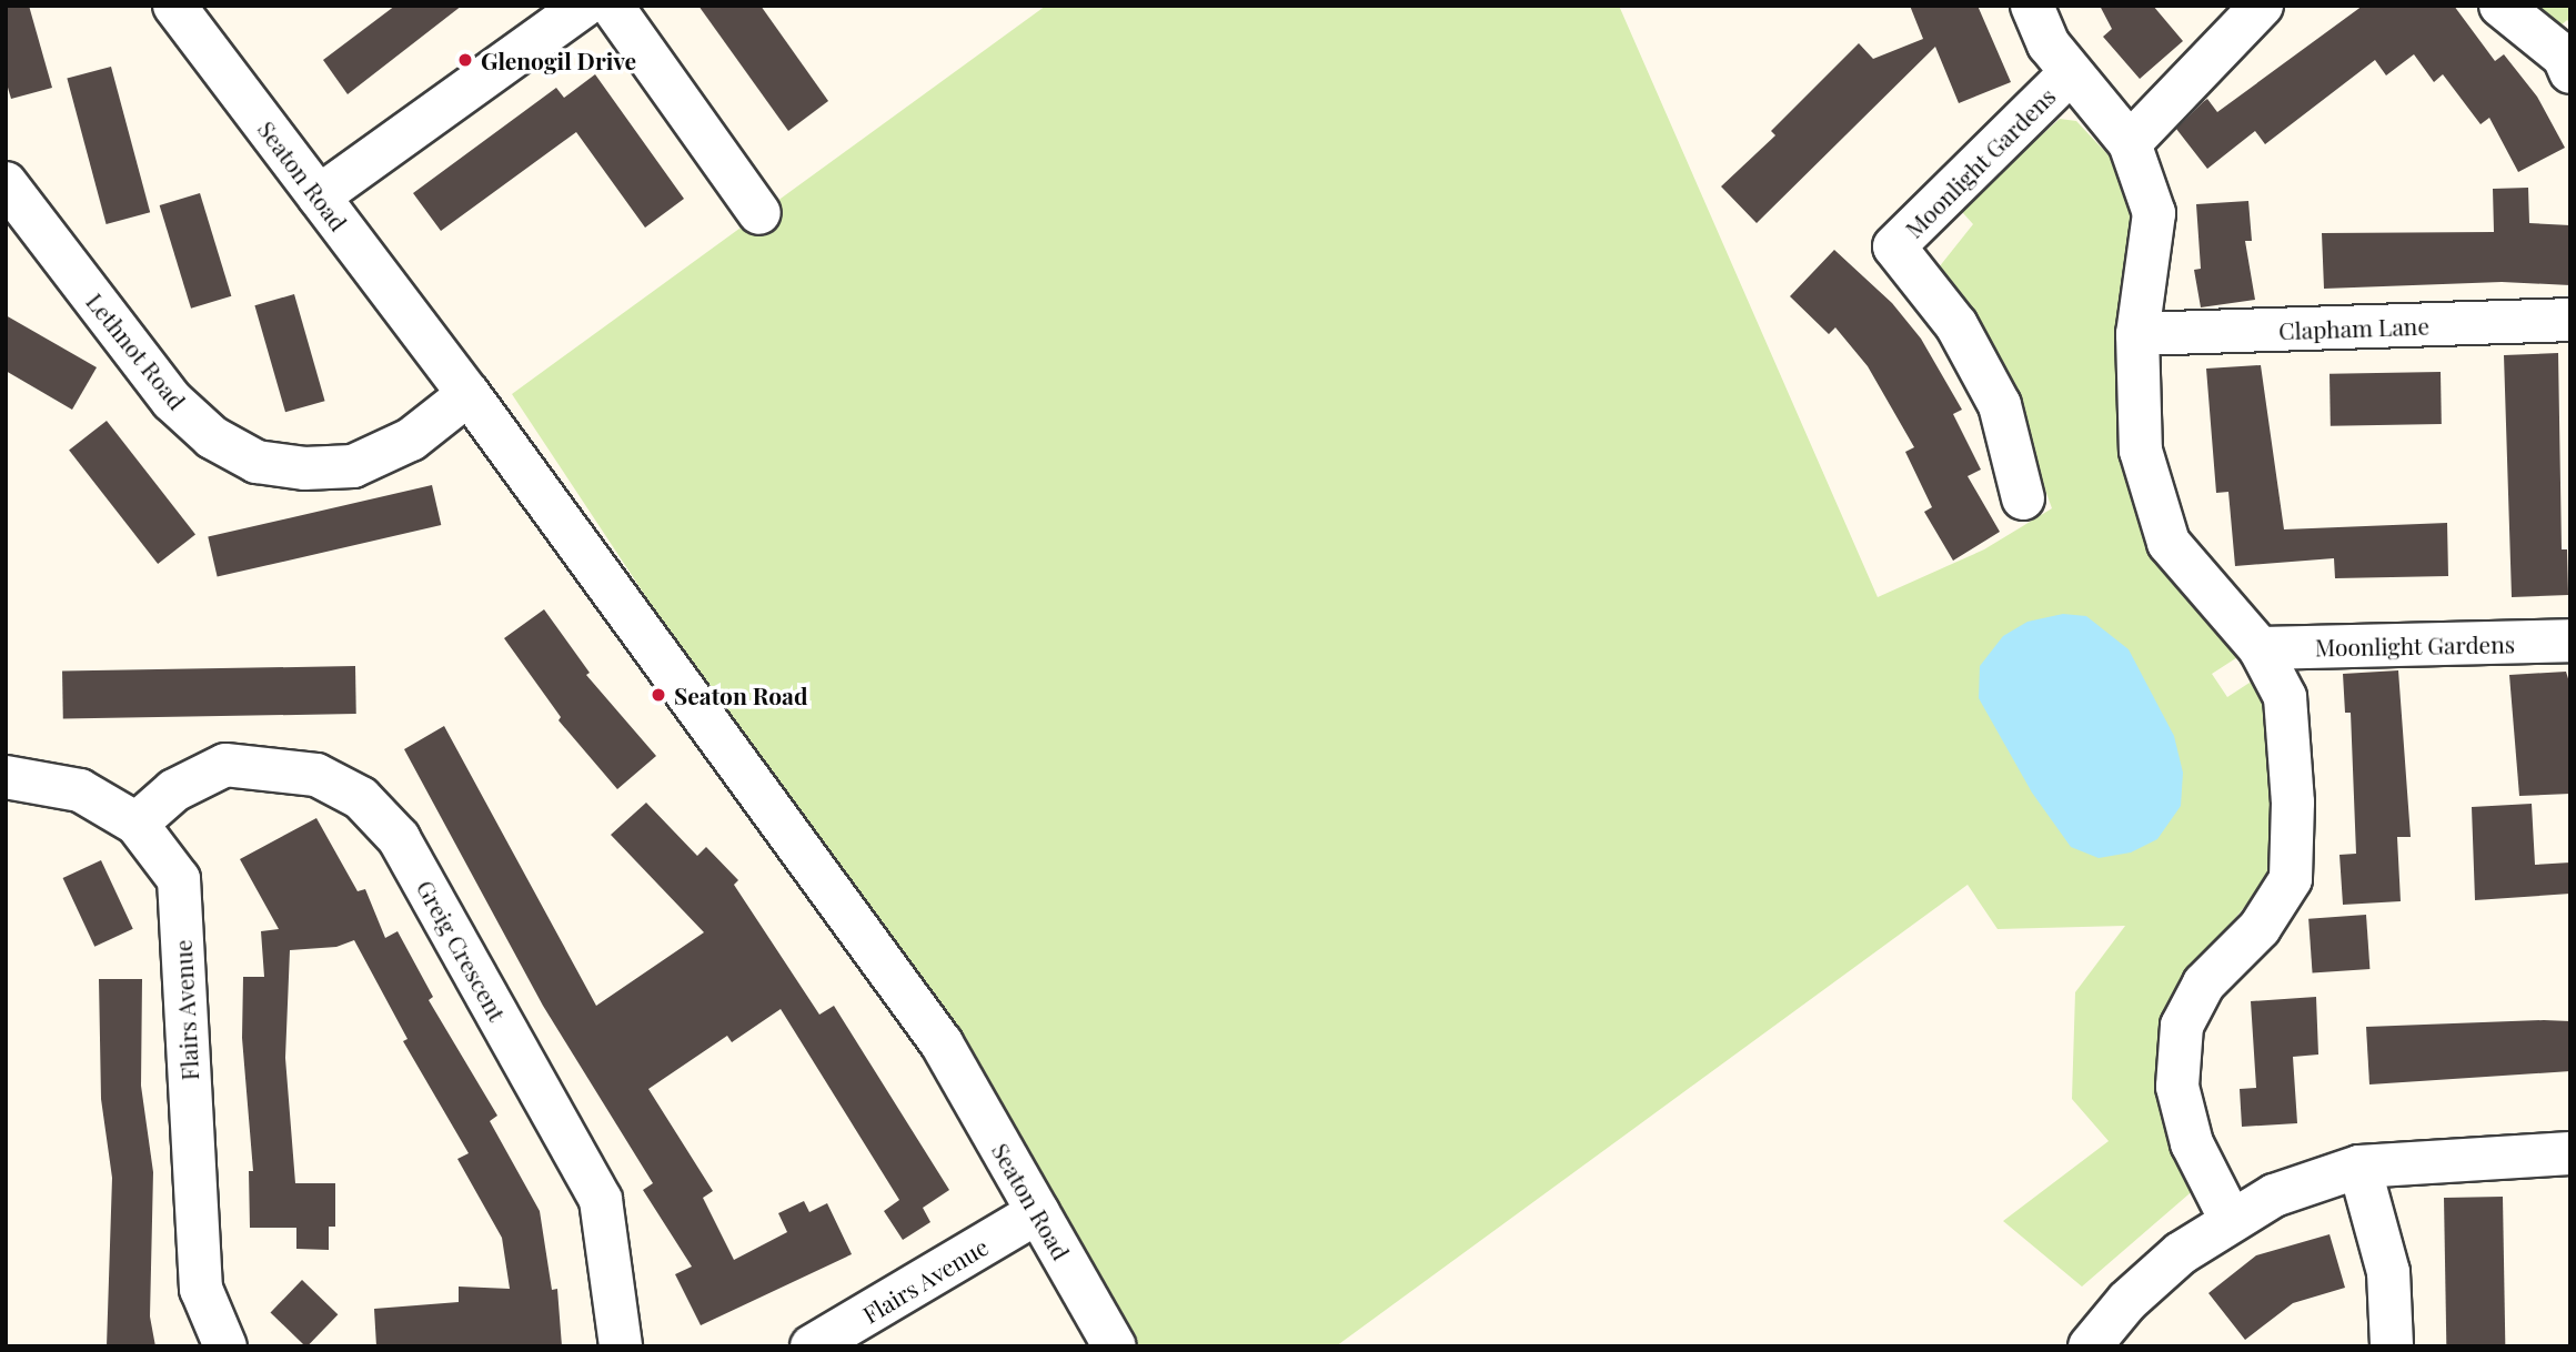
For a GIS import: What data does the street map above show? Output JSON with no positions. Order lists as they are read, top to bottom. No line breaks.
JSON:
{"streets":{"street":["Moonlight Gardens","Seaton Road","Clapham Lane","Lethnot Road","Greig Crescent","Flairs Avenue"]},"crossings":[["Moonlight Gardens","Clapham Lane"],["Seaton Road","Lethnot Road"],["Seaton Road","Flairs Avenue"],["Greig Crescent","Flairs Avenue"]],"places":["Glenogil Drive","Seaton Road"]}
